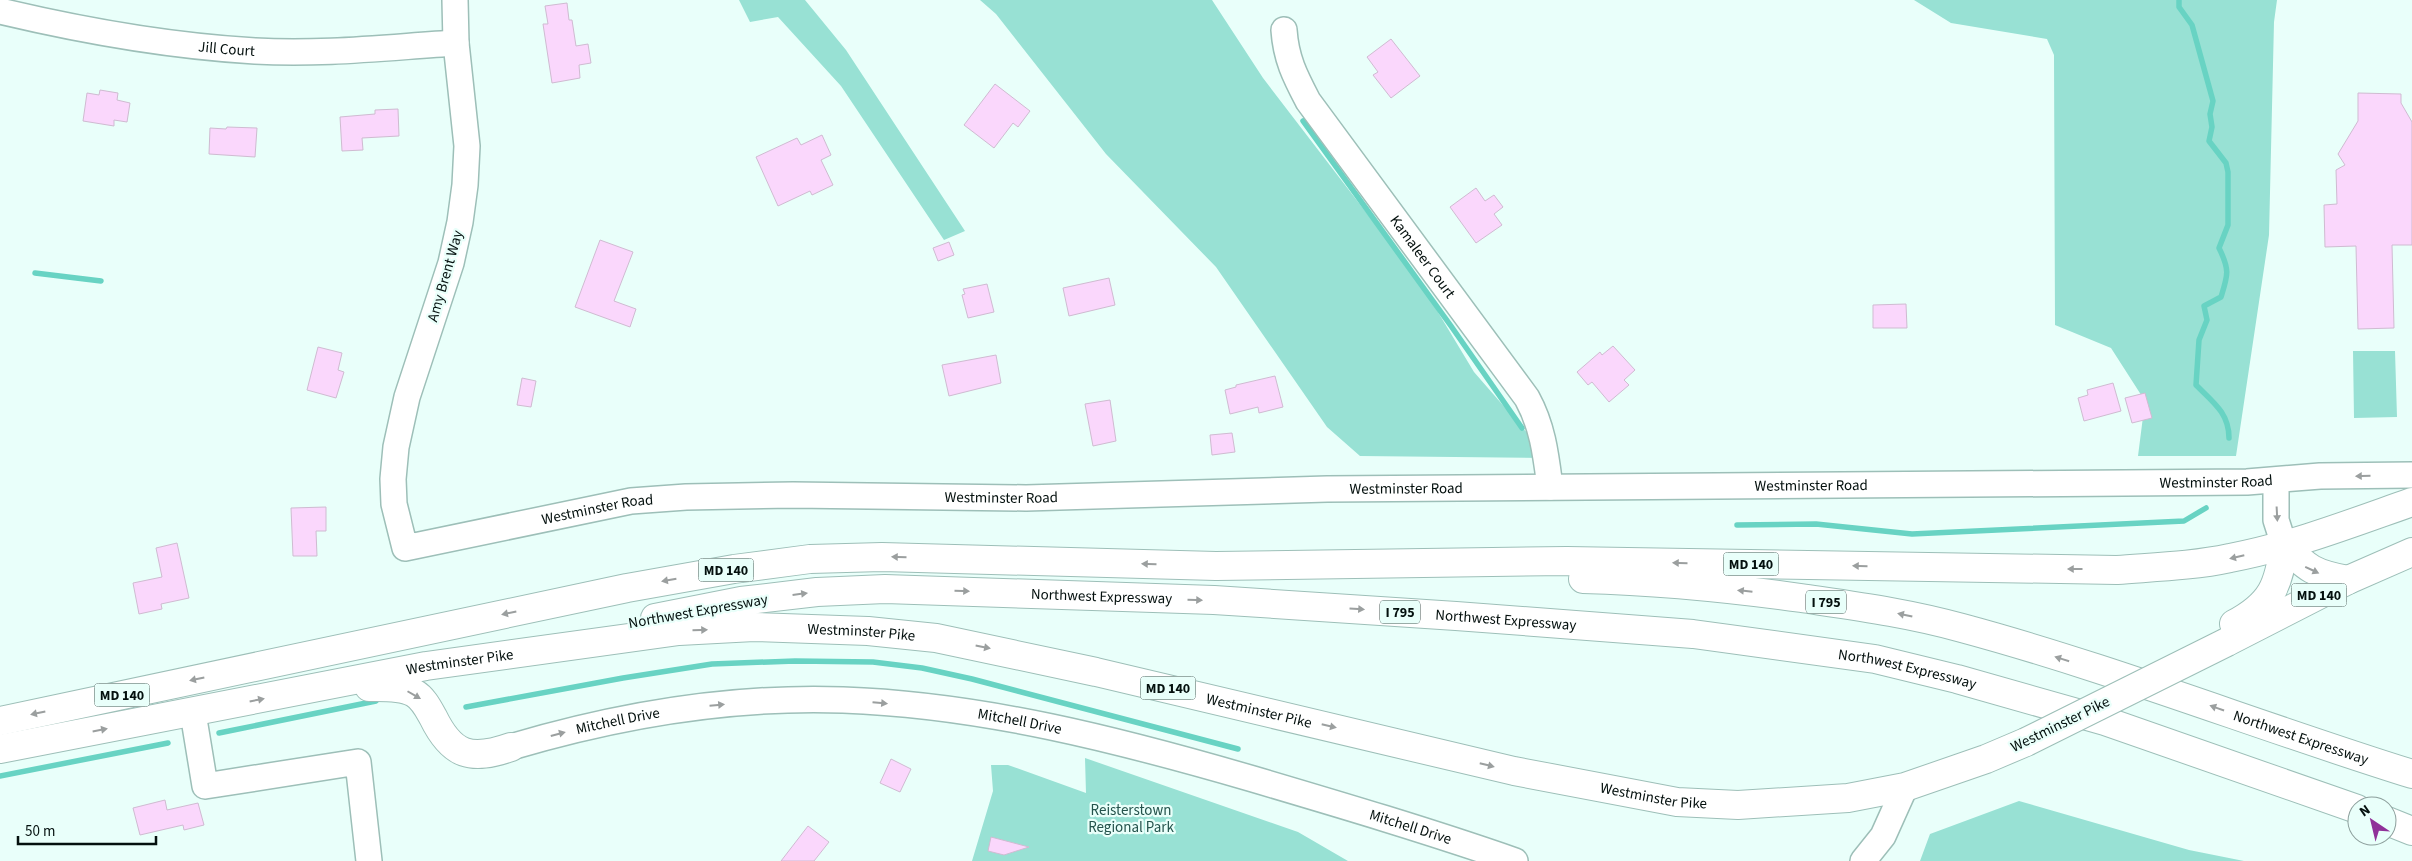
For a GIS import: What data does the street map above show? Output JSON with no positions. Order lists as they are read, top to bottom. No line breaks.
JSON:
{"streets":{"highway":["MD 140","Northwest Expressway","I 795","Westminster Pike"],"street":["Jill Court","Kamaleer Court","Amy Brent Way","Westminster Road","Mitchell Drive"]},"crossings":[["Jill Court","Amy Brent Way"],["Kamaleer Court","Westminster Road"],["Amy Brent Way","Westminster Road"],["MD 140","Northwest Expressway"],["Northwest Expressway","Westminster Pike"]],"one_way":["Mitchell Drive"],"parks":["Reisterstown Regional Park"],"scale_bar":"50 m","north":"top left"}
